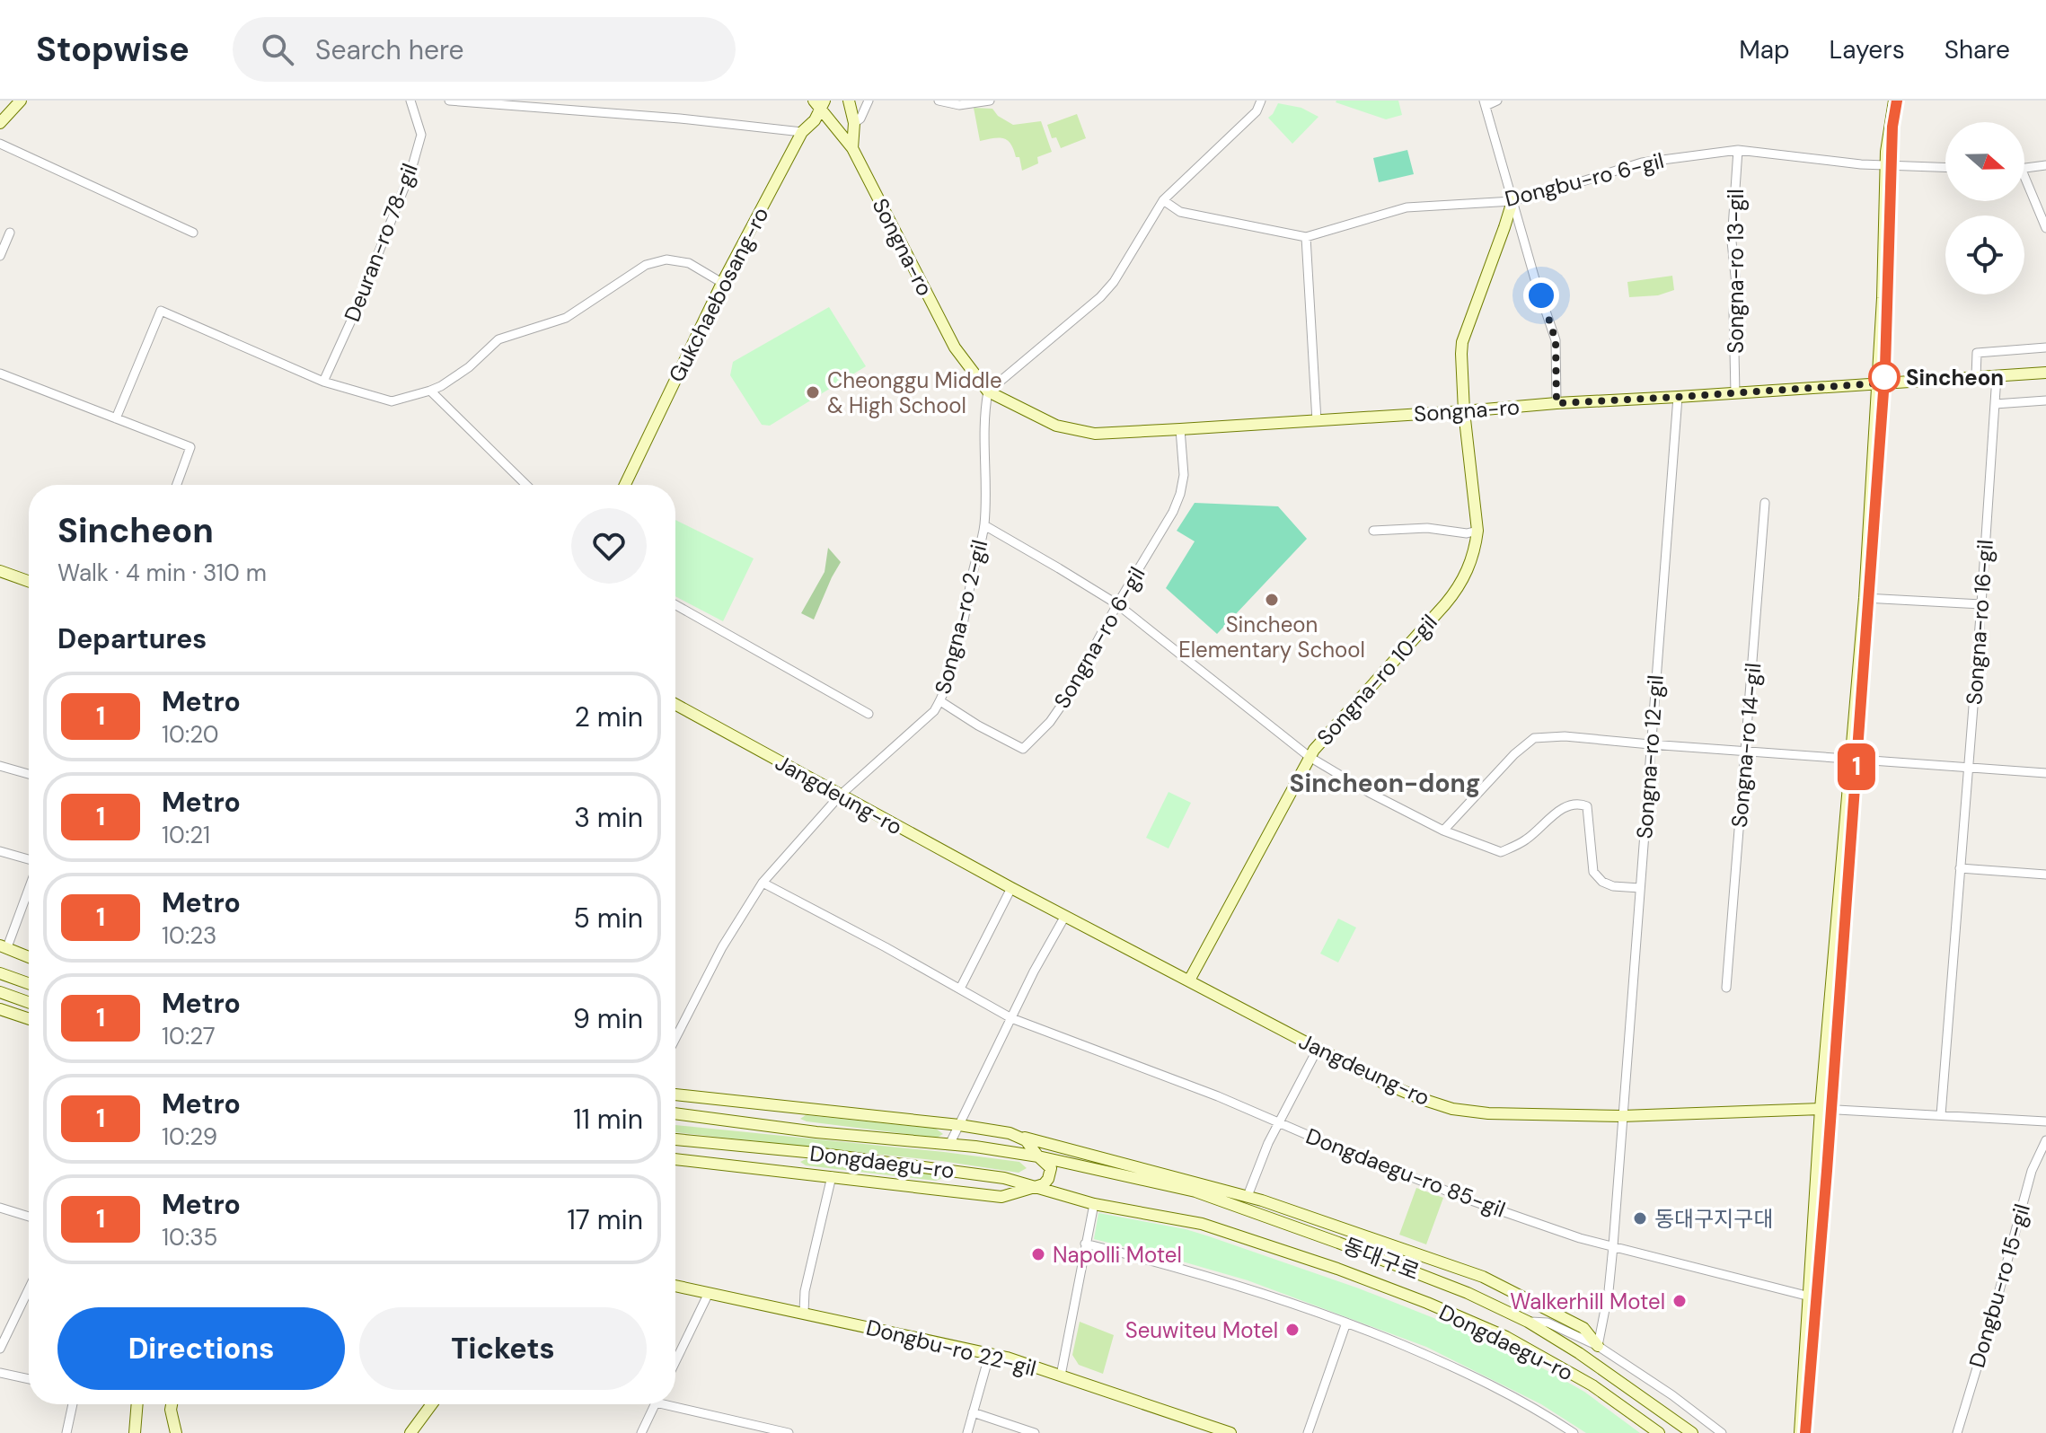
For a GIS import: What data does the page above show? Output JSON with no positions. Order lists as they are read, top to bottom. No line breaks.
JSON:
{"streets":{"main road":["Songna-ro","Gukchaebosang-ro","Songna-ro 10-gil","Jangdeung-ro","Dongdaegu-ro","동대구로","Dongbu-ro 22-gil"],"street":["Dongbu-ro 6-gil","Deuran-ro 78-gil","Songna-ro 13-gil","Songna-ro 2-gil","Songna-ro 16-gil","Songna-ro 6-gil","Songna-ro 14-gil","Songna-ro 12-gil","Dongdaegu-ro 85-gil","Dongbu-ro 15-gil"]},"crossings":[["Dongbu-ro 6-gil","Songna-ro 13-gil"],["Dongbu-ro 6-gil","Songna-ro 10-gil"],["Songna-ro","Songna-ro 13-gil"],["Songna-ro","Gukchaebosang-ro"],["Songna-ro","Songna-ro 2-gil"],["Songna-ro","Songna-ro 16-gil"],["Songna-ro","Songna-ro 6-gil"],["Songna-ro","Songna-ro 10-gil"],["Songna-ro","Songna-ro 12-gil"],["Songna-ro 2-gil","Songna-ro 6-gil"],["Songna-ro 2-gil","Songna-ro 10-gil"],["Songna-ro 2-gil","Songna-ro 12-gil"],["Songna-ro 2-gil","Jangdeung-ro"],["Songna-ro 10-gil","Jangdeung-ro"],["Songna-ro 12-gil","Jangdeung-ro"],["Songna-ro 12-gil","Dongdaegu-ro 85-gil"],["Dongdaegu-ro","동대구로"]],"districts":["Sincheon-dong"],"places":["Sincheon","Cheonggu Middle & High School","Sincheon Elementary School","동대구지구대","Napolli Motel","Walkerhill Motel","Seuwiteu Motel"],"lines":["metro line 1"],"north":"right","page":{"header":"Stopwise","search":"Search here","nav":["Map","Layers","Share"],"on_map":"1","heading":[["Sincheon","Walk · 4 min · 310 m"],"Departures"],"list":[{"mark":"1","name":"Metro","note":"10:20","value":"2 min"},{"mark":"1","name":"Metro","note":"10:21","value":"3 min"},{"mark":"1","name":"Metro","note":"10:23","value":"5 min"},{"mark":"1","name":"Metro","note":"10:27","value":"9 min"},{"mark":"1","name":"Metro","note":"10:29","value":"11 min"},{"mark":"1","name":"Metro","note":"10:35","value":"17 min"}],"buttons":["Directions","Tickets"]}}
